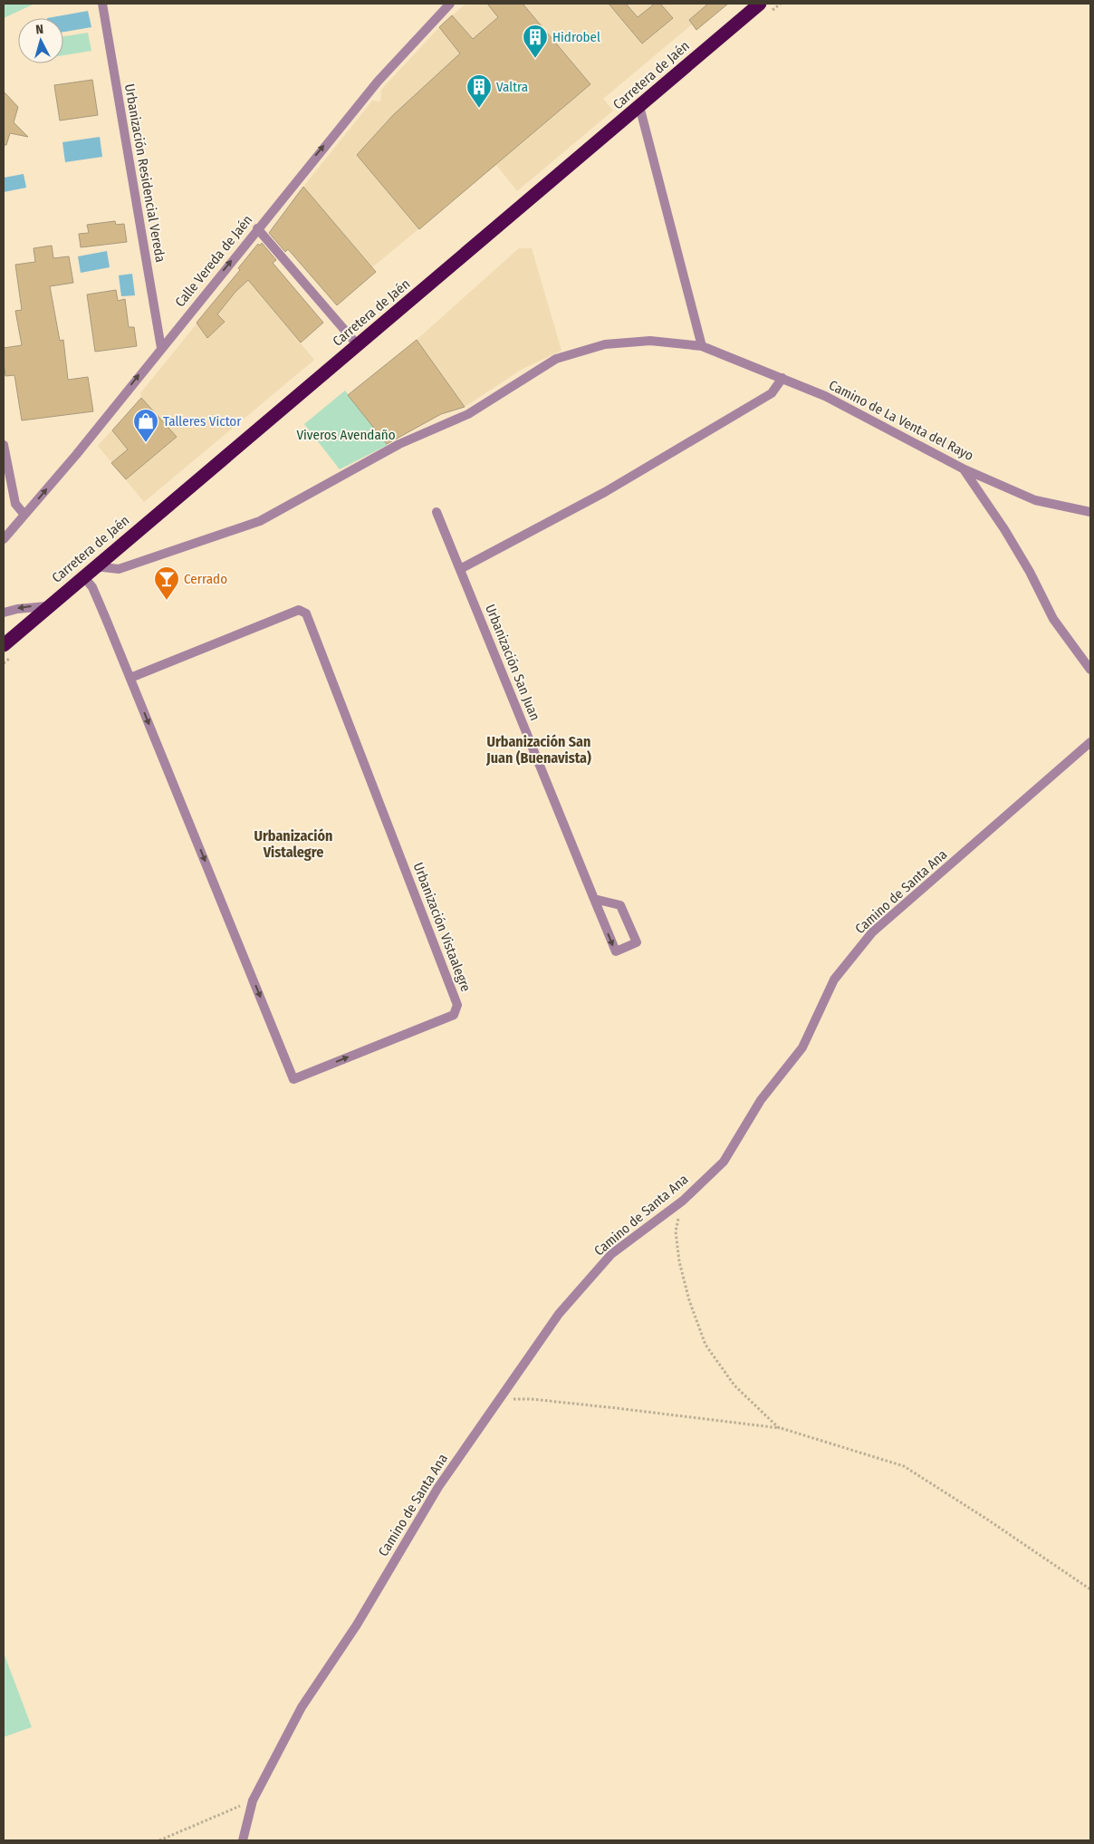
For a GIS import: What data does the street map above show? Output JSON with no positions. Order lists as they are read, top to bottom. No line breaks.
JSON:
{"streets":{"highway":["Carretera de Jaén"],"street":["Urbanización Residencial Vereda","Calle Vereda de Jaén","Camino de La Venta del Rayo","Urbanización San Juan","Camino de Santa Ana","Urbanización Vistaalegre"]},"crossings":[["Carretera de Jaén","Camino de La Venta del Rayo"],["Carretera de Jaén","Urbanización Vistaalegre"],["Urbanización Residencial Vereda","Calle Vereda de Jaén"]],"one_way":["Calle Vereda de Jaén"],"districts":["Urbanización San Juan (Buenavista)","Urbanización Vistalegre"],"parks":["Viveros Avendaño"],"places":{"building":["Hidrobel","Valtra"],"shop":["Talleres Victor"],"bar":["Cerrado"]},"north":"top"}
